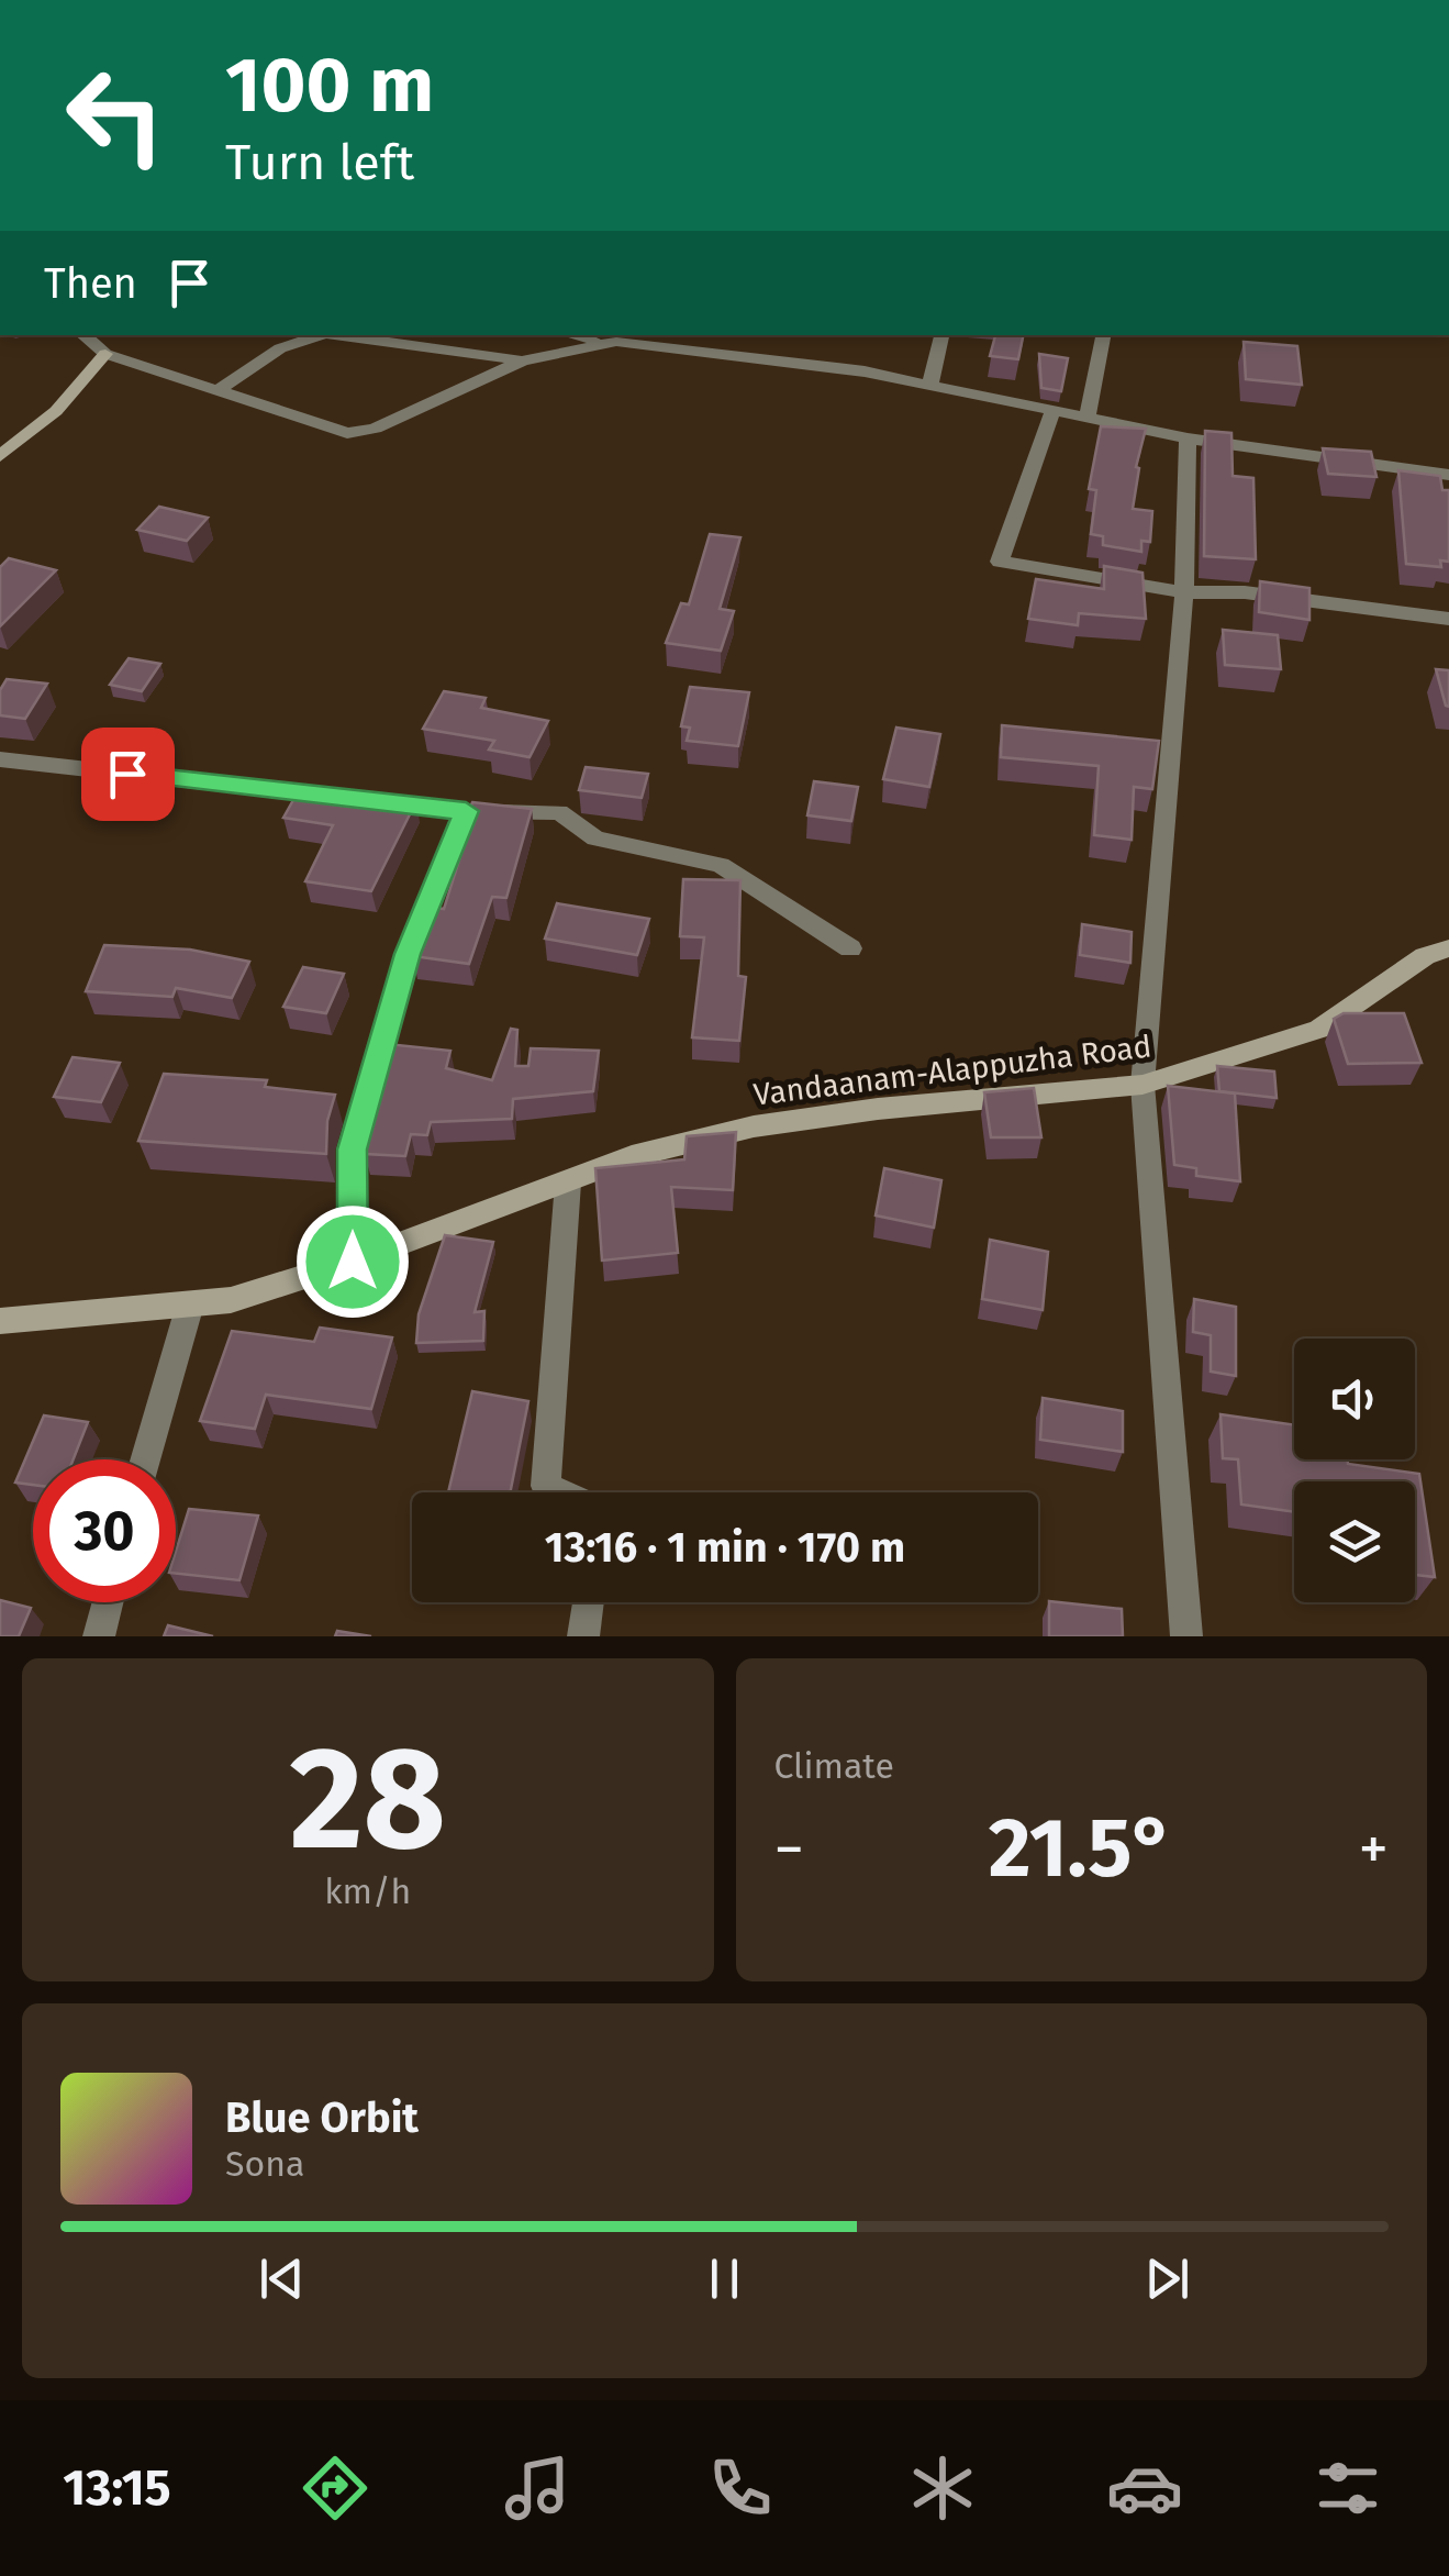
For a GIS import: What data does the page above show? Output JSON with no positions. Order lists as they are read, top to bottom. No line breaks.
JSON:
{"streets":{"main road":["Vandaanam-Alappuzha Road"]},"page":{"turn":["100 m","Turn left"],"then":"Then","limit":"30","trip":"13:16 · 1 min · 170 m","tile":[["28","km/h"],"Climate"],"heat":["−","21.5°","+"],"song":["Blue Orbit","Sona"],"tabs":"13:15"}}
